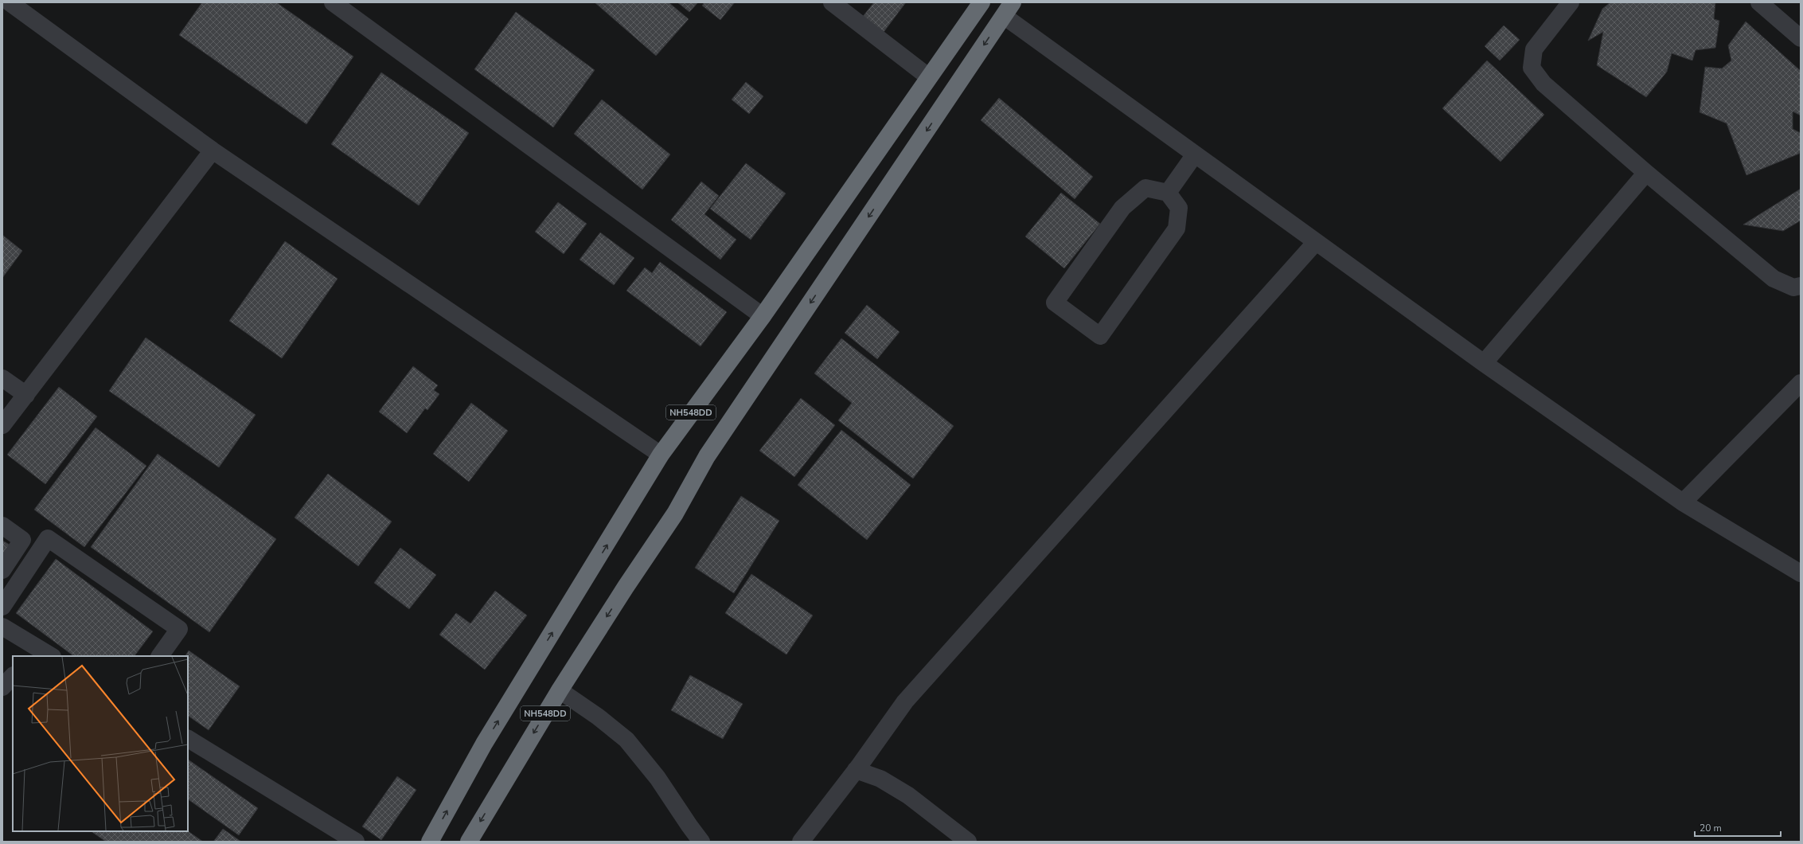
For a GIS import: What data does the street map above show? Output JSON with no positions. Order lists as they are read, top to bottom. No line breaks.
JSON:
{"streets":{"highway":["NH548DD"]},"scale_bar":"20 m"}
